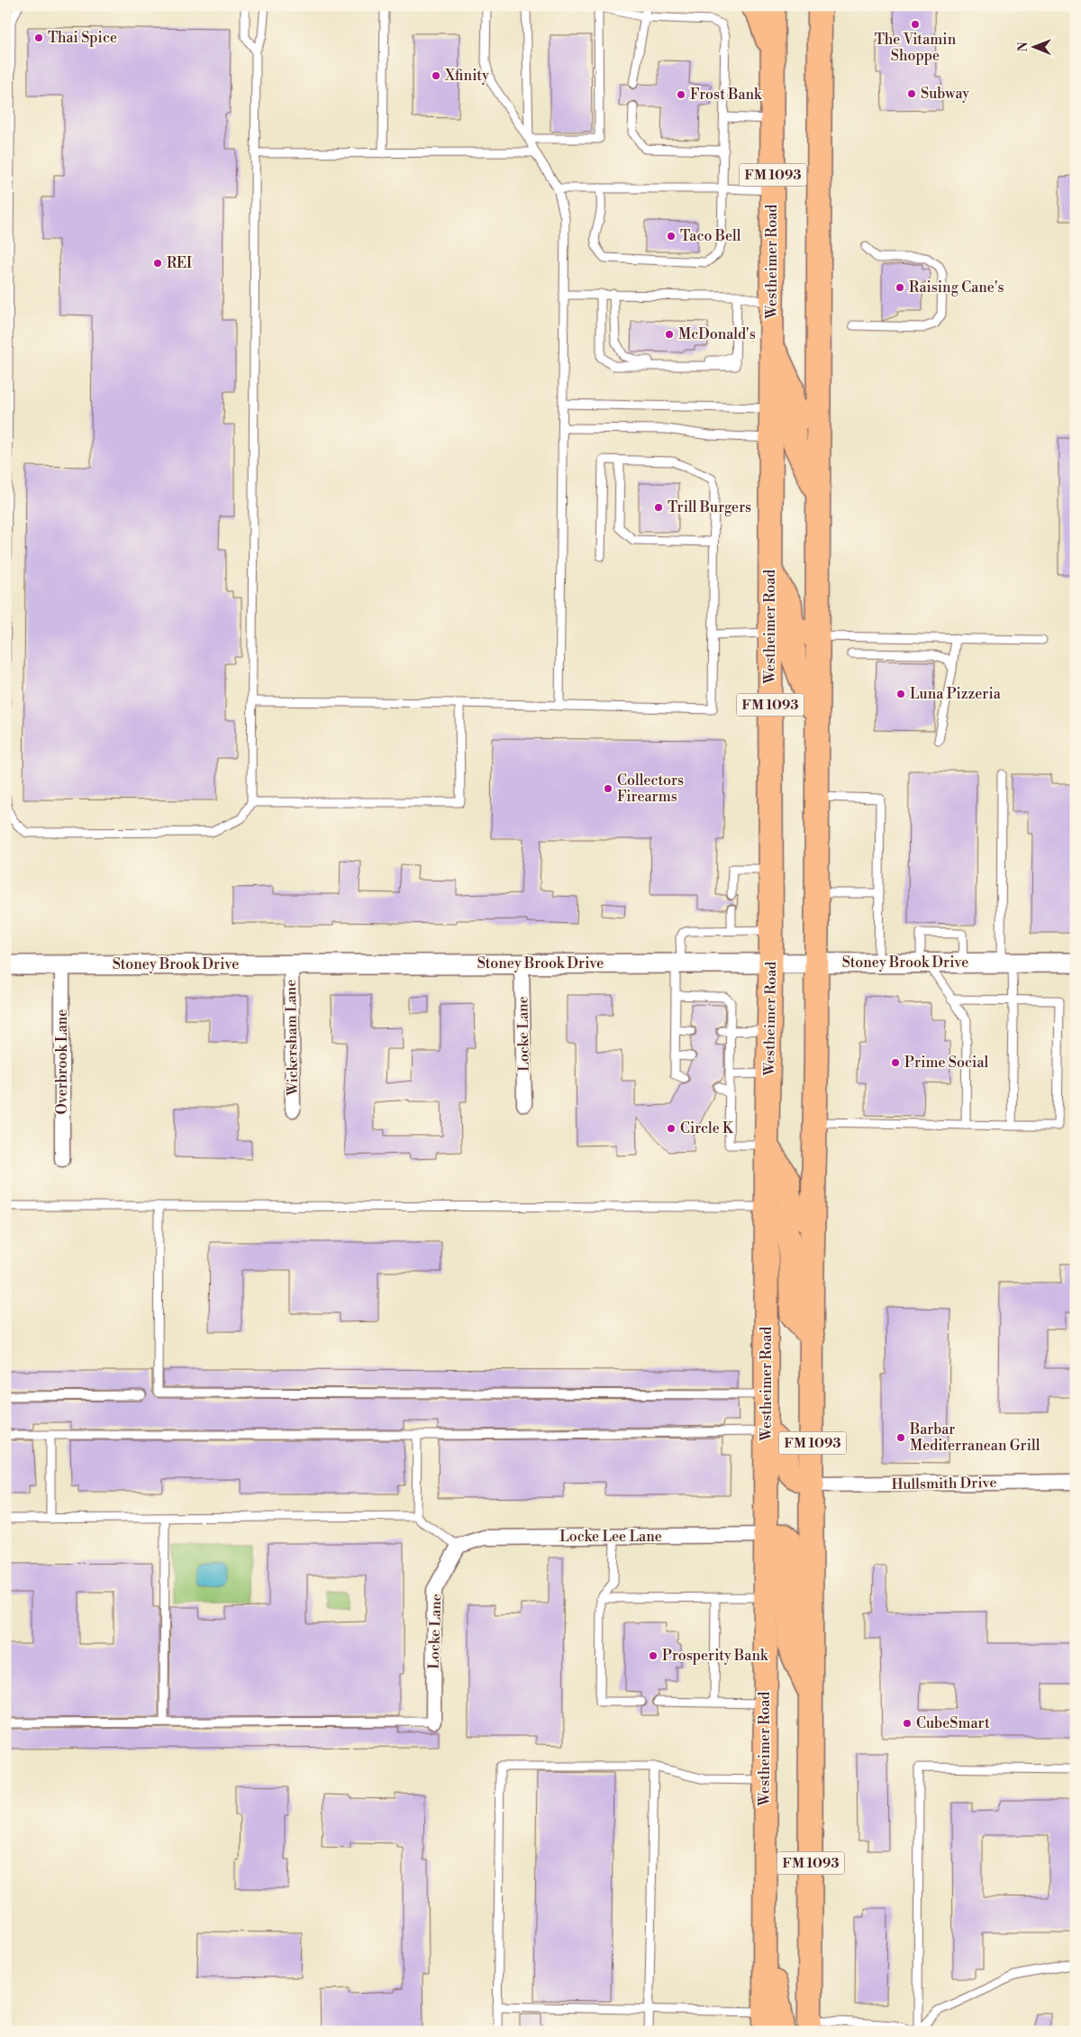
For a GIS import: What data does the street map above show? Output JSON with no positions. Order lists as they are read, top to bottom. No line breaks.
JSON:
{"streets":{"main road":["FM 1093","Westheimer Road"],"street":["Stoney Brook Drive","Locke Lane","Wickersham Lane","Overbrook Lane","Hullsmith Drive","Locke Lee Lane"]},"crossings":[["FM 1093","Stoney Brook Drive"],["FM 1093","Hullsmith Drive"],["Westheimer Road","Stoney Brook Drive"],["Westheimer Road","Locke Lee Lane"],["Stoney Brook Drive","Locke Lane"],["Stoney Brook Drive","Wickersham Lane"],["Stoney Brook Drive","Overbrook Lane"],["Locke Lane","Locke Lee Lane"]],"places":["The Vitamin Shoppe","Thai Spice","Xfinity","Subway","Frost Bank","Taco Bell","REI","Raising Cane's","McDonald's","Trill Burgers","Luna Pizzeria","Collectors Firearms","Prime Social","Circle K","Barbar Mediterranean Grill","Prosperity Bank","CubeSmart"],"north":"left"}
